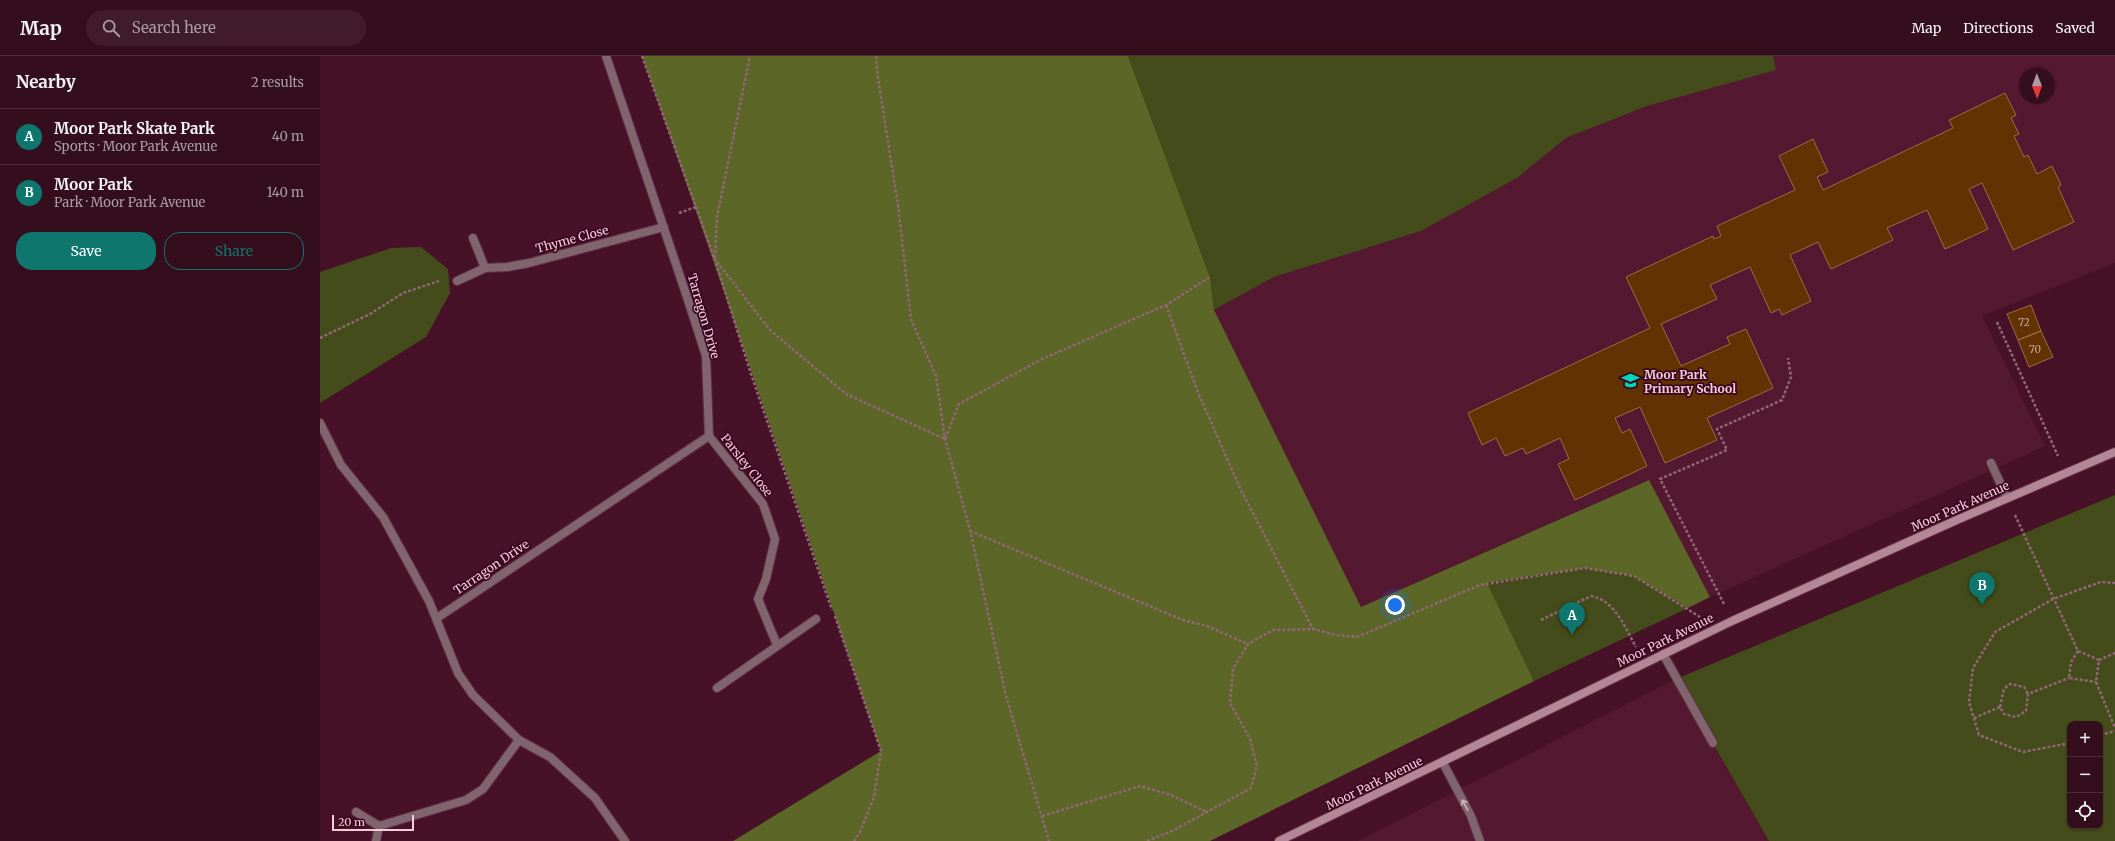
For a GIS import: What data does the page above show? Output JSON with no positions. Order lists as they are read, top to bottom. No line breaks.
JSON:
{"streets":{"street":["Thyme Close","Tarragon Drive","Parsley Close","Moor Park Avenue"]},"crossings":[["Thyme Close","Tarragon Drive"],["Tarragon Drive","Parsley Close"]],"places":{"school or university":["Moor Park Primary School"]},"house_numbers":["72","70"],"scale_bar":"20 m","north":"bottom","page":{"header":"Map","search":"Search here","nav":["Map","Directions","Saved"],"heading":["Nearby","2 results"],"list":[{"mark":"A","name":"Moor Park Skate Park","note":"Sports · Moor Park Avenue","value":"40 m"},{"mark":"B","name":"Moor Park","note":"Park · Moor Park Avenue","value":"140 m"}],"buttons":["Save","Share"],"pins":["B","A"],"map_buttons":["+","−"],"scale":"20 m"}}
